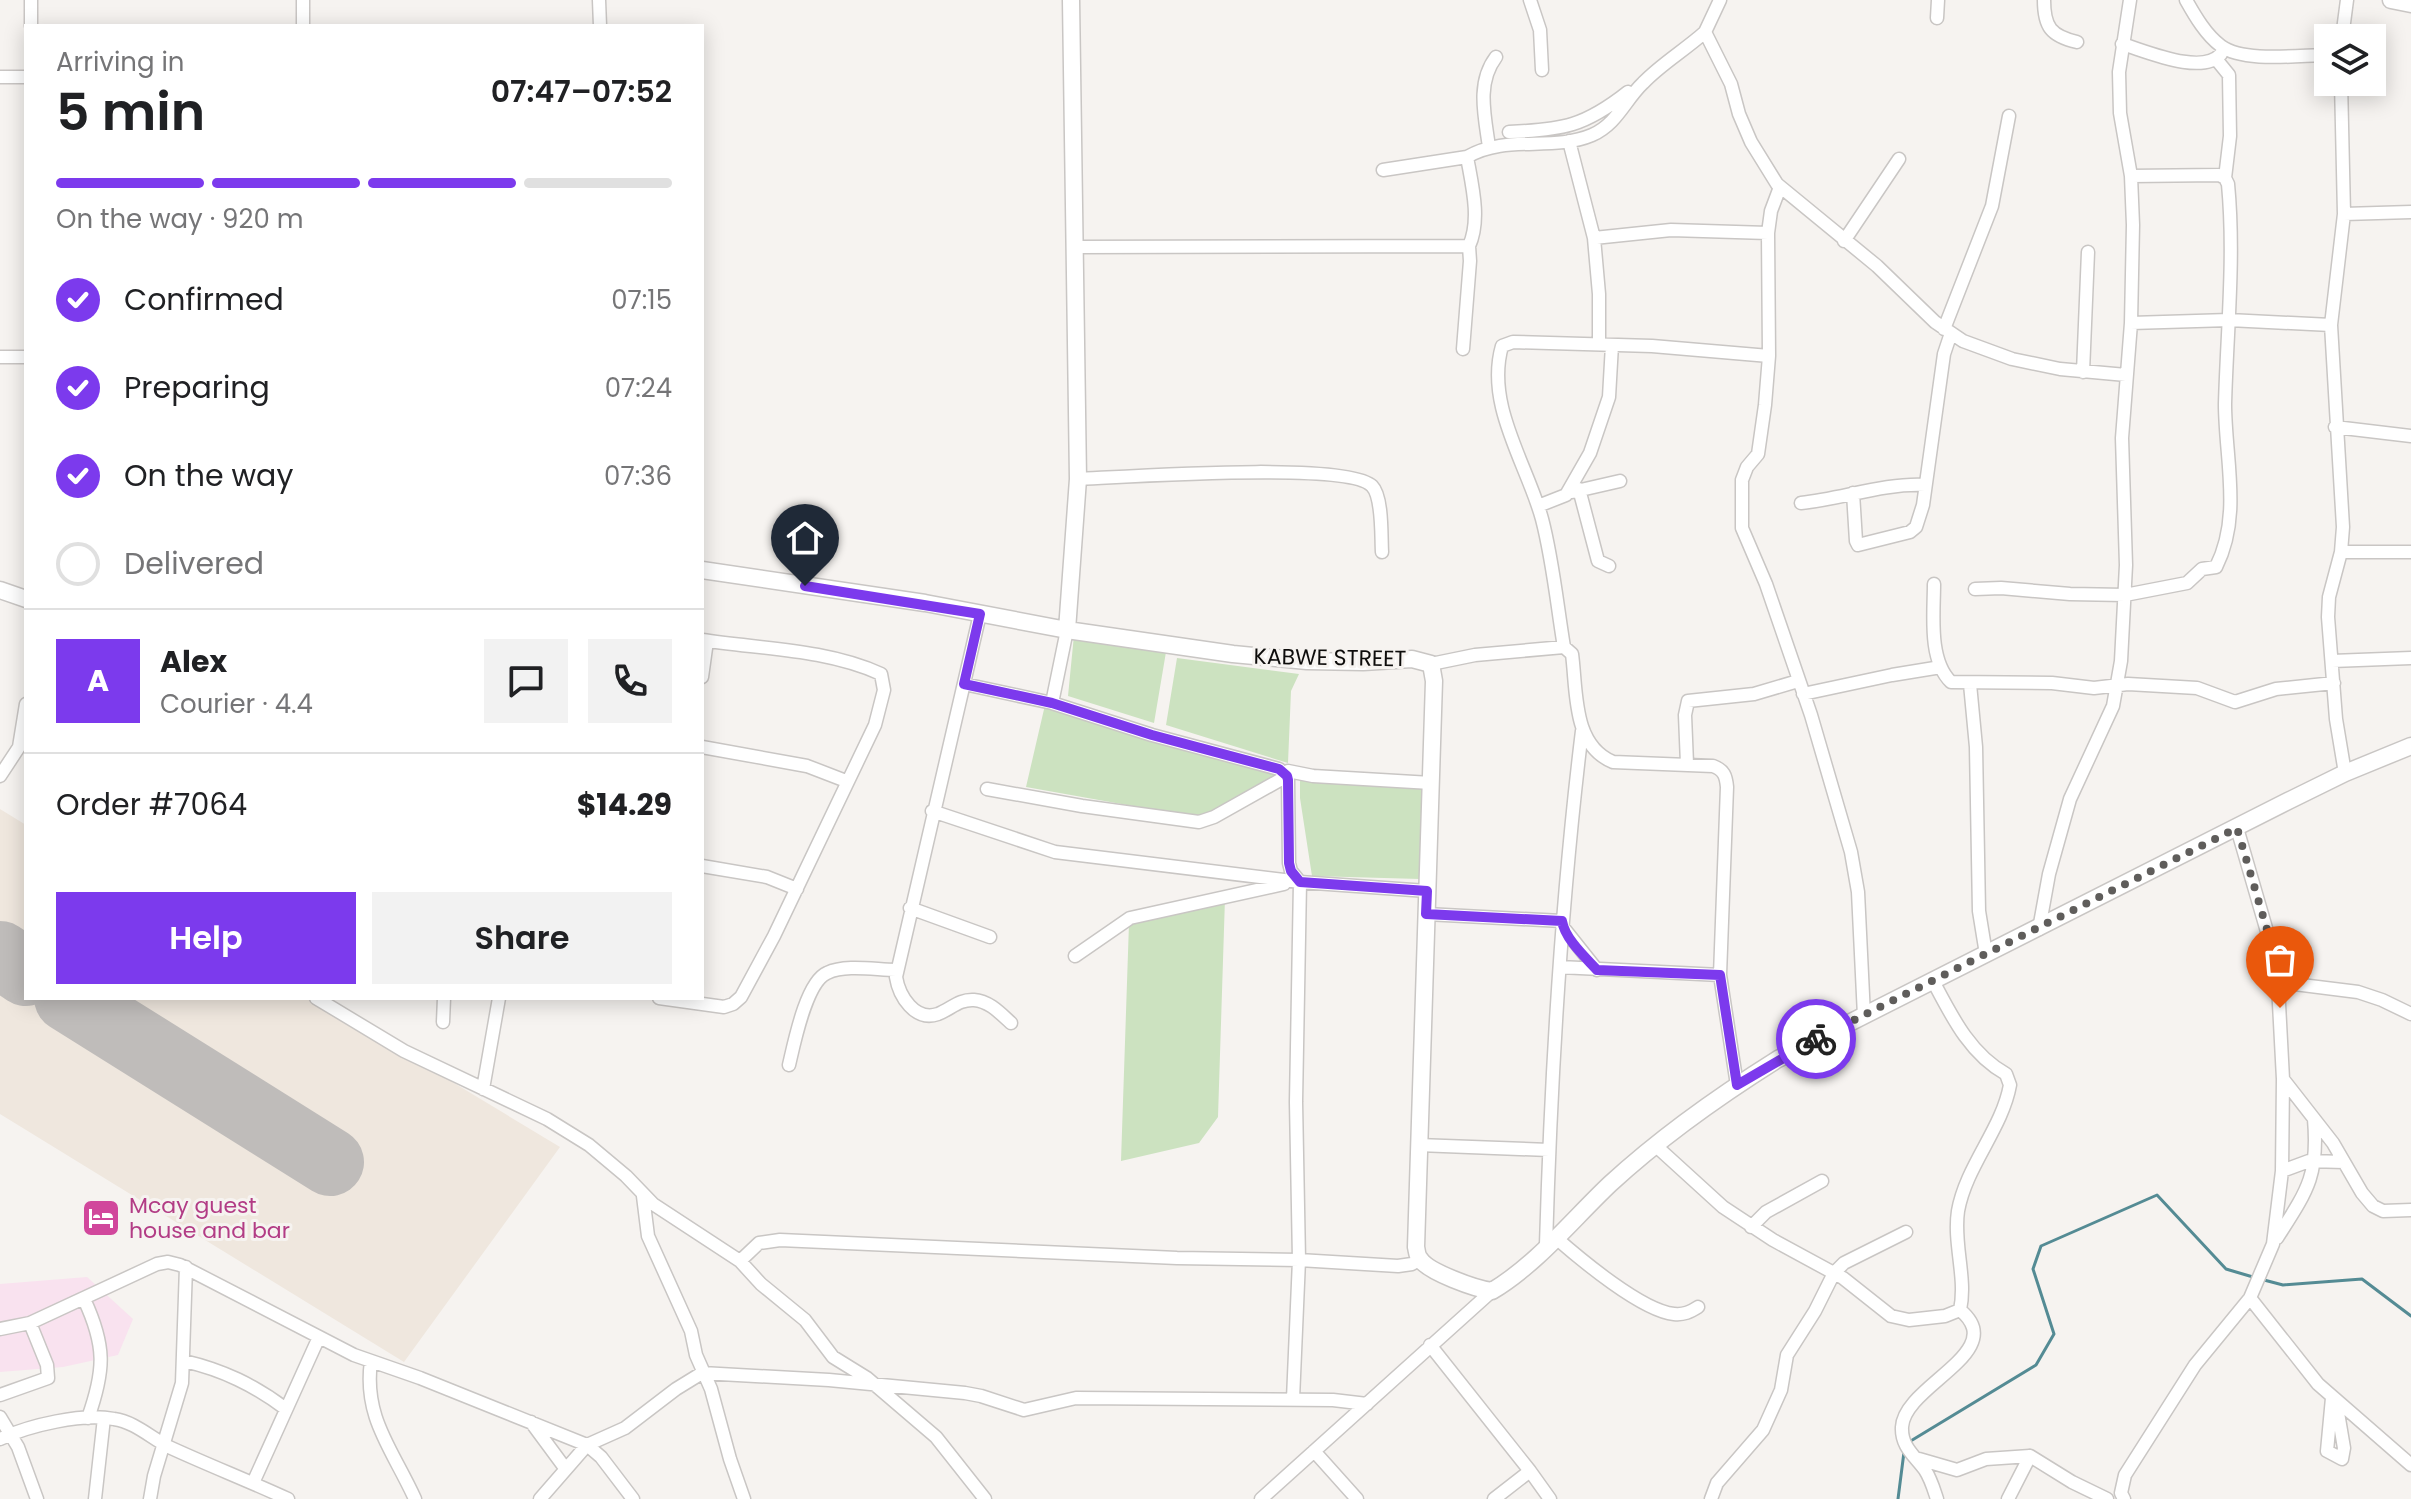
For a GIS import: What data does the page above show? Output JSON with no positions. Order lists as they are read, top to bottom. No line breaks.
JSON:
{"streets":{"main road":["KABWE STREET"]},"places":{"hotel":["Mcay guest house and bar"]},"page":{"heading":["5 min","Arriving in","07:47–07:52"],"panel":["Alex","Courier · 4.4","Order #7064","$14.29"],"bar":"On the way · 920 m","list":[["Confirmed","07:15"],["Preparing","07:24"],["On the way","07:36"],"Delivered"],"round":"A","buttons":["Help","Share"]}}
